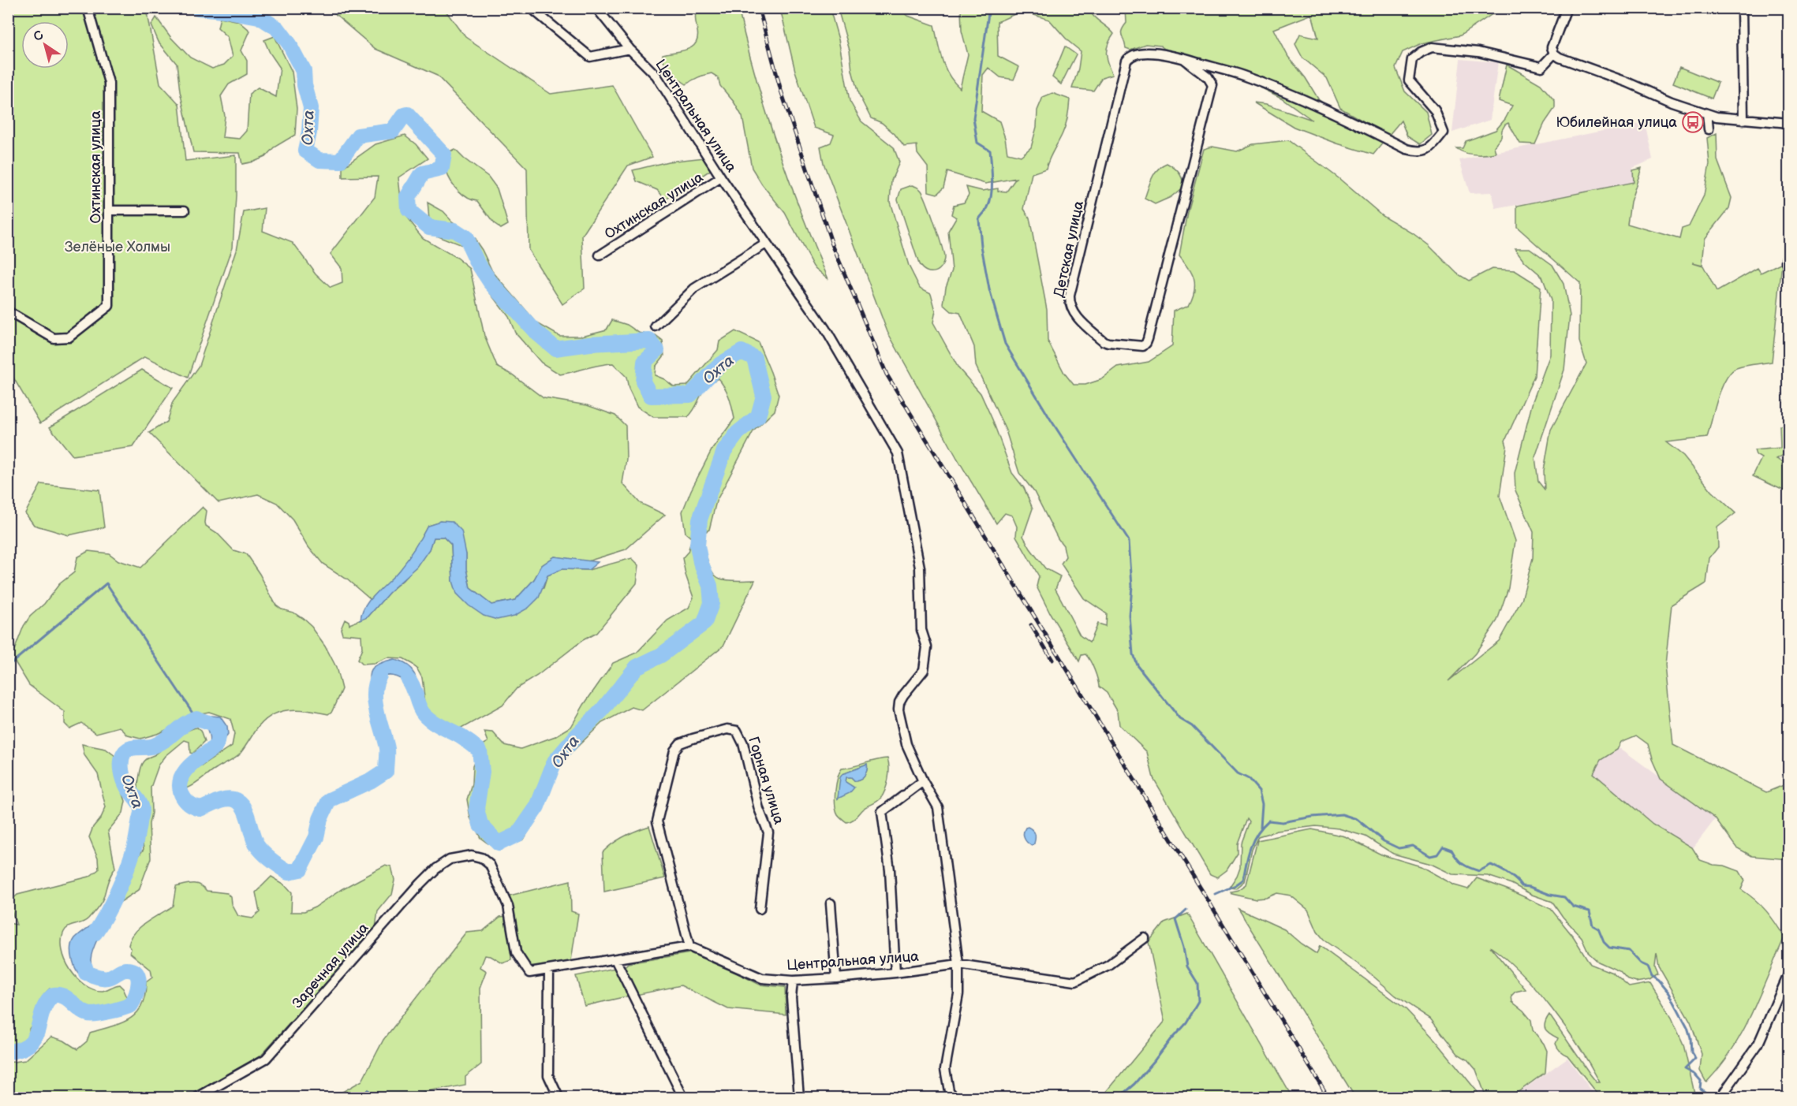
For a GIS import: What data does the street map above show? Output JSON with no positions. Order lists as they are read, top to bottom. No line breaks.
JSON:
{"streets":{"street":["Центральная улица","Охтинская улица","Детская улица","Горная улица","Заречная улица"]},"crossings":[["Центральная улица","Охтинская улица"],["Центральная улица","Горная улица"]],"water":["Охта"],"parks":["Зелёные Холмы"],"places":{"bus stop":["Юбилейная улица"]},"north":"top left"}
